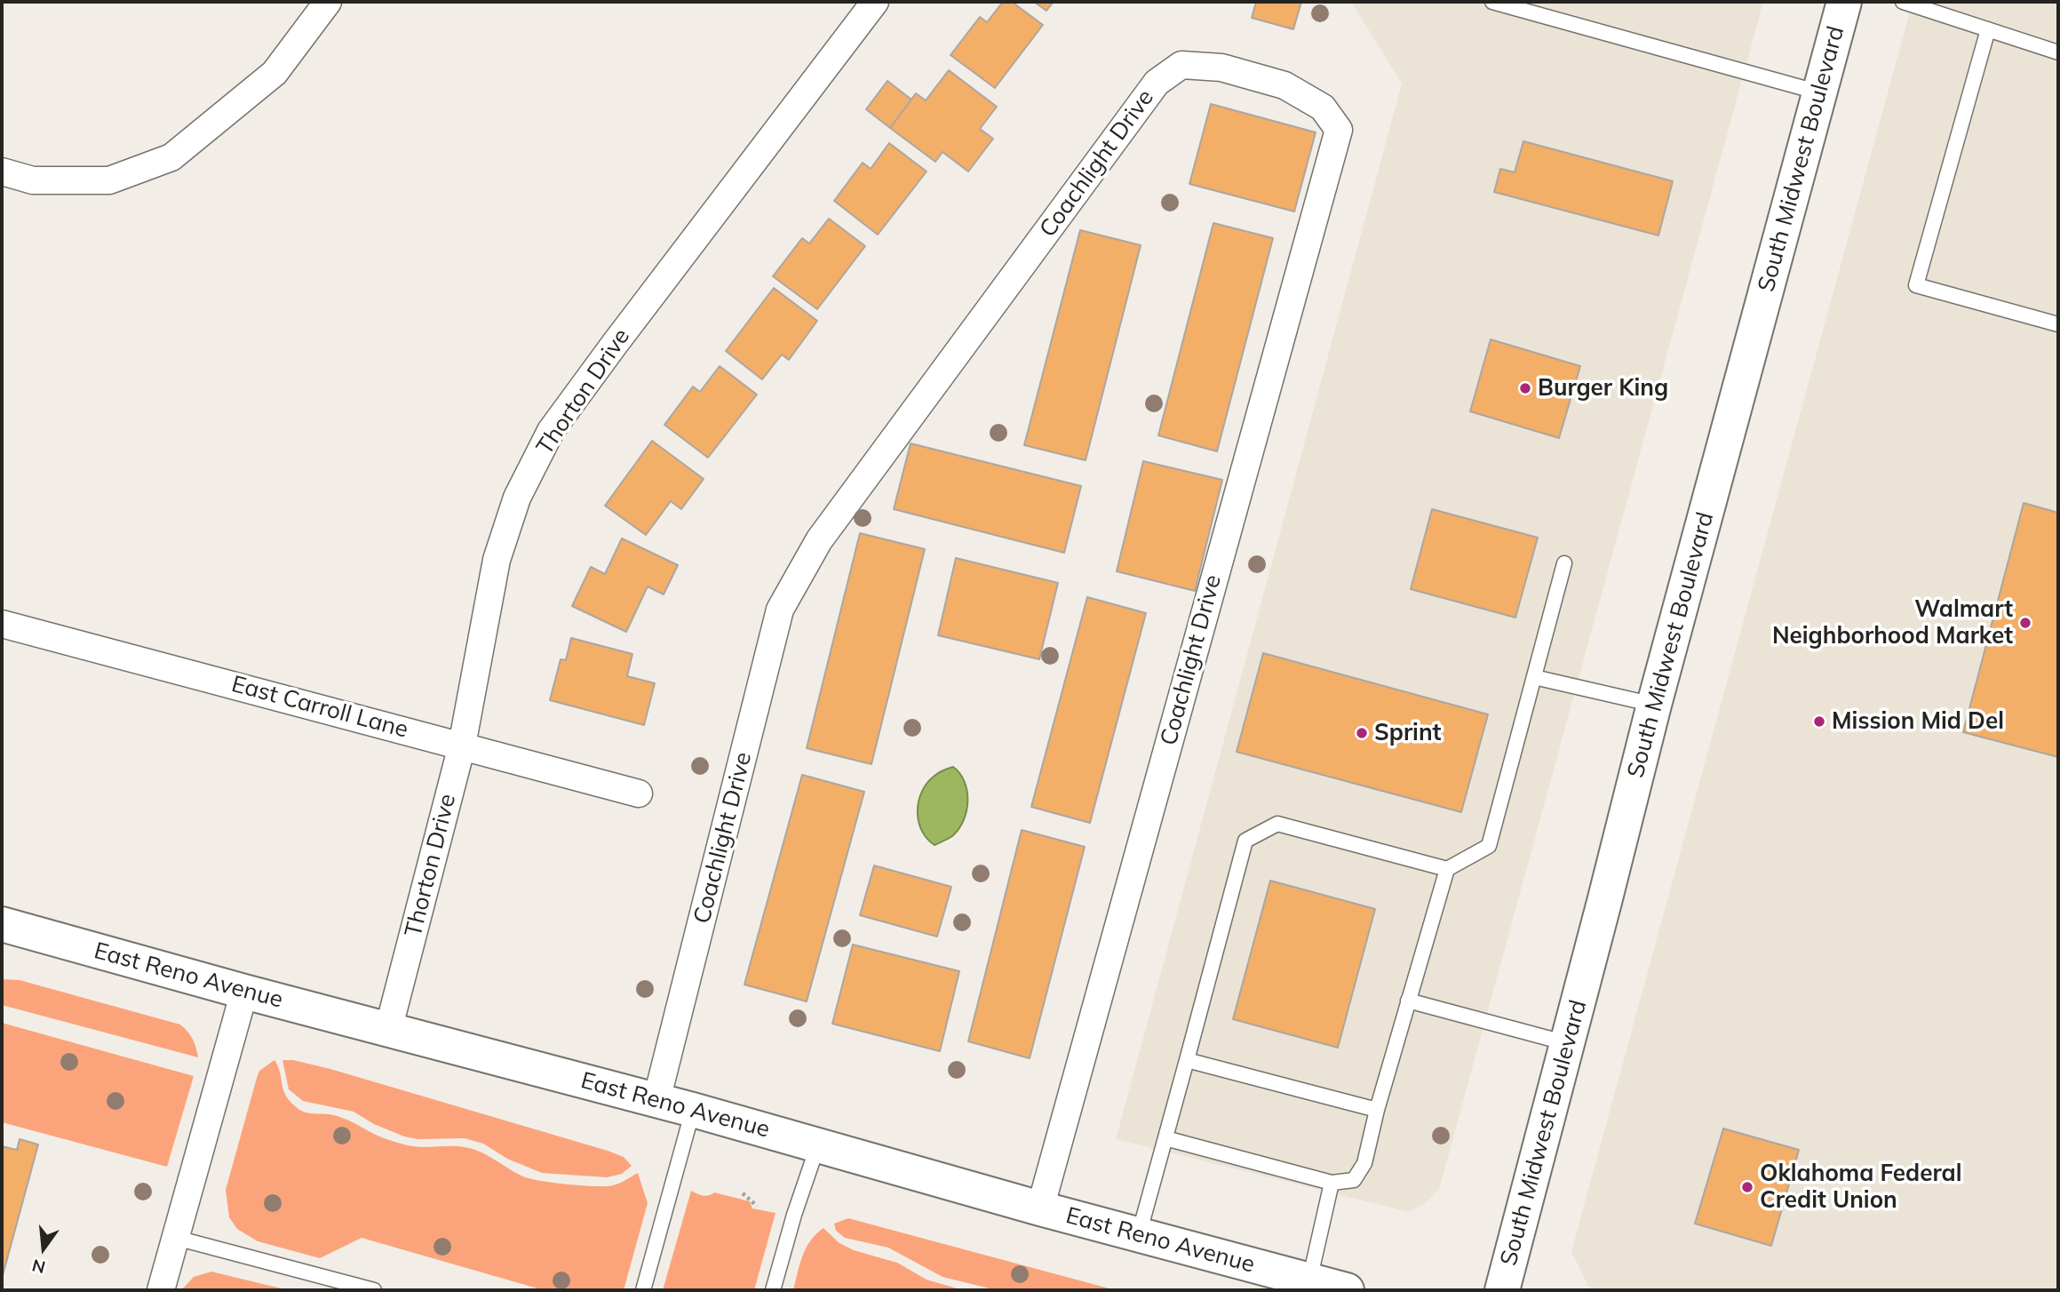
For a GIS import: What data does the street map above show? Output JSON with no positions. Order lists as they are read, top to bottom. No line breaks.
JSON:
{"streets":{"main road":["South Midwest Boulevard","East Reno Avenue"],"street":["Coachlight Drive","Thorton Drive","East Carroll Lane"]},"crossings":[["Coachlight Drive","East Reno Avenue"],["Thorton Drive","East Carroll Lane"],["Thorton Drive","East Reno Avenue"]],"places":["Burger King","Walmart Neighborhood Market","Mission Mid Del","Sprint","Oklahoma Federal Credit Union"],"north":"bottom"}
